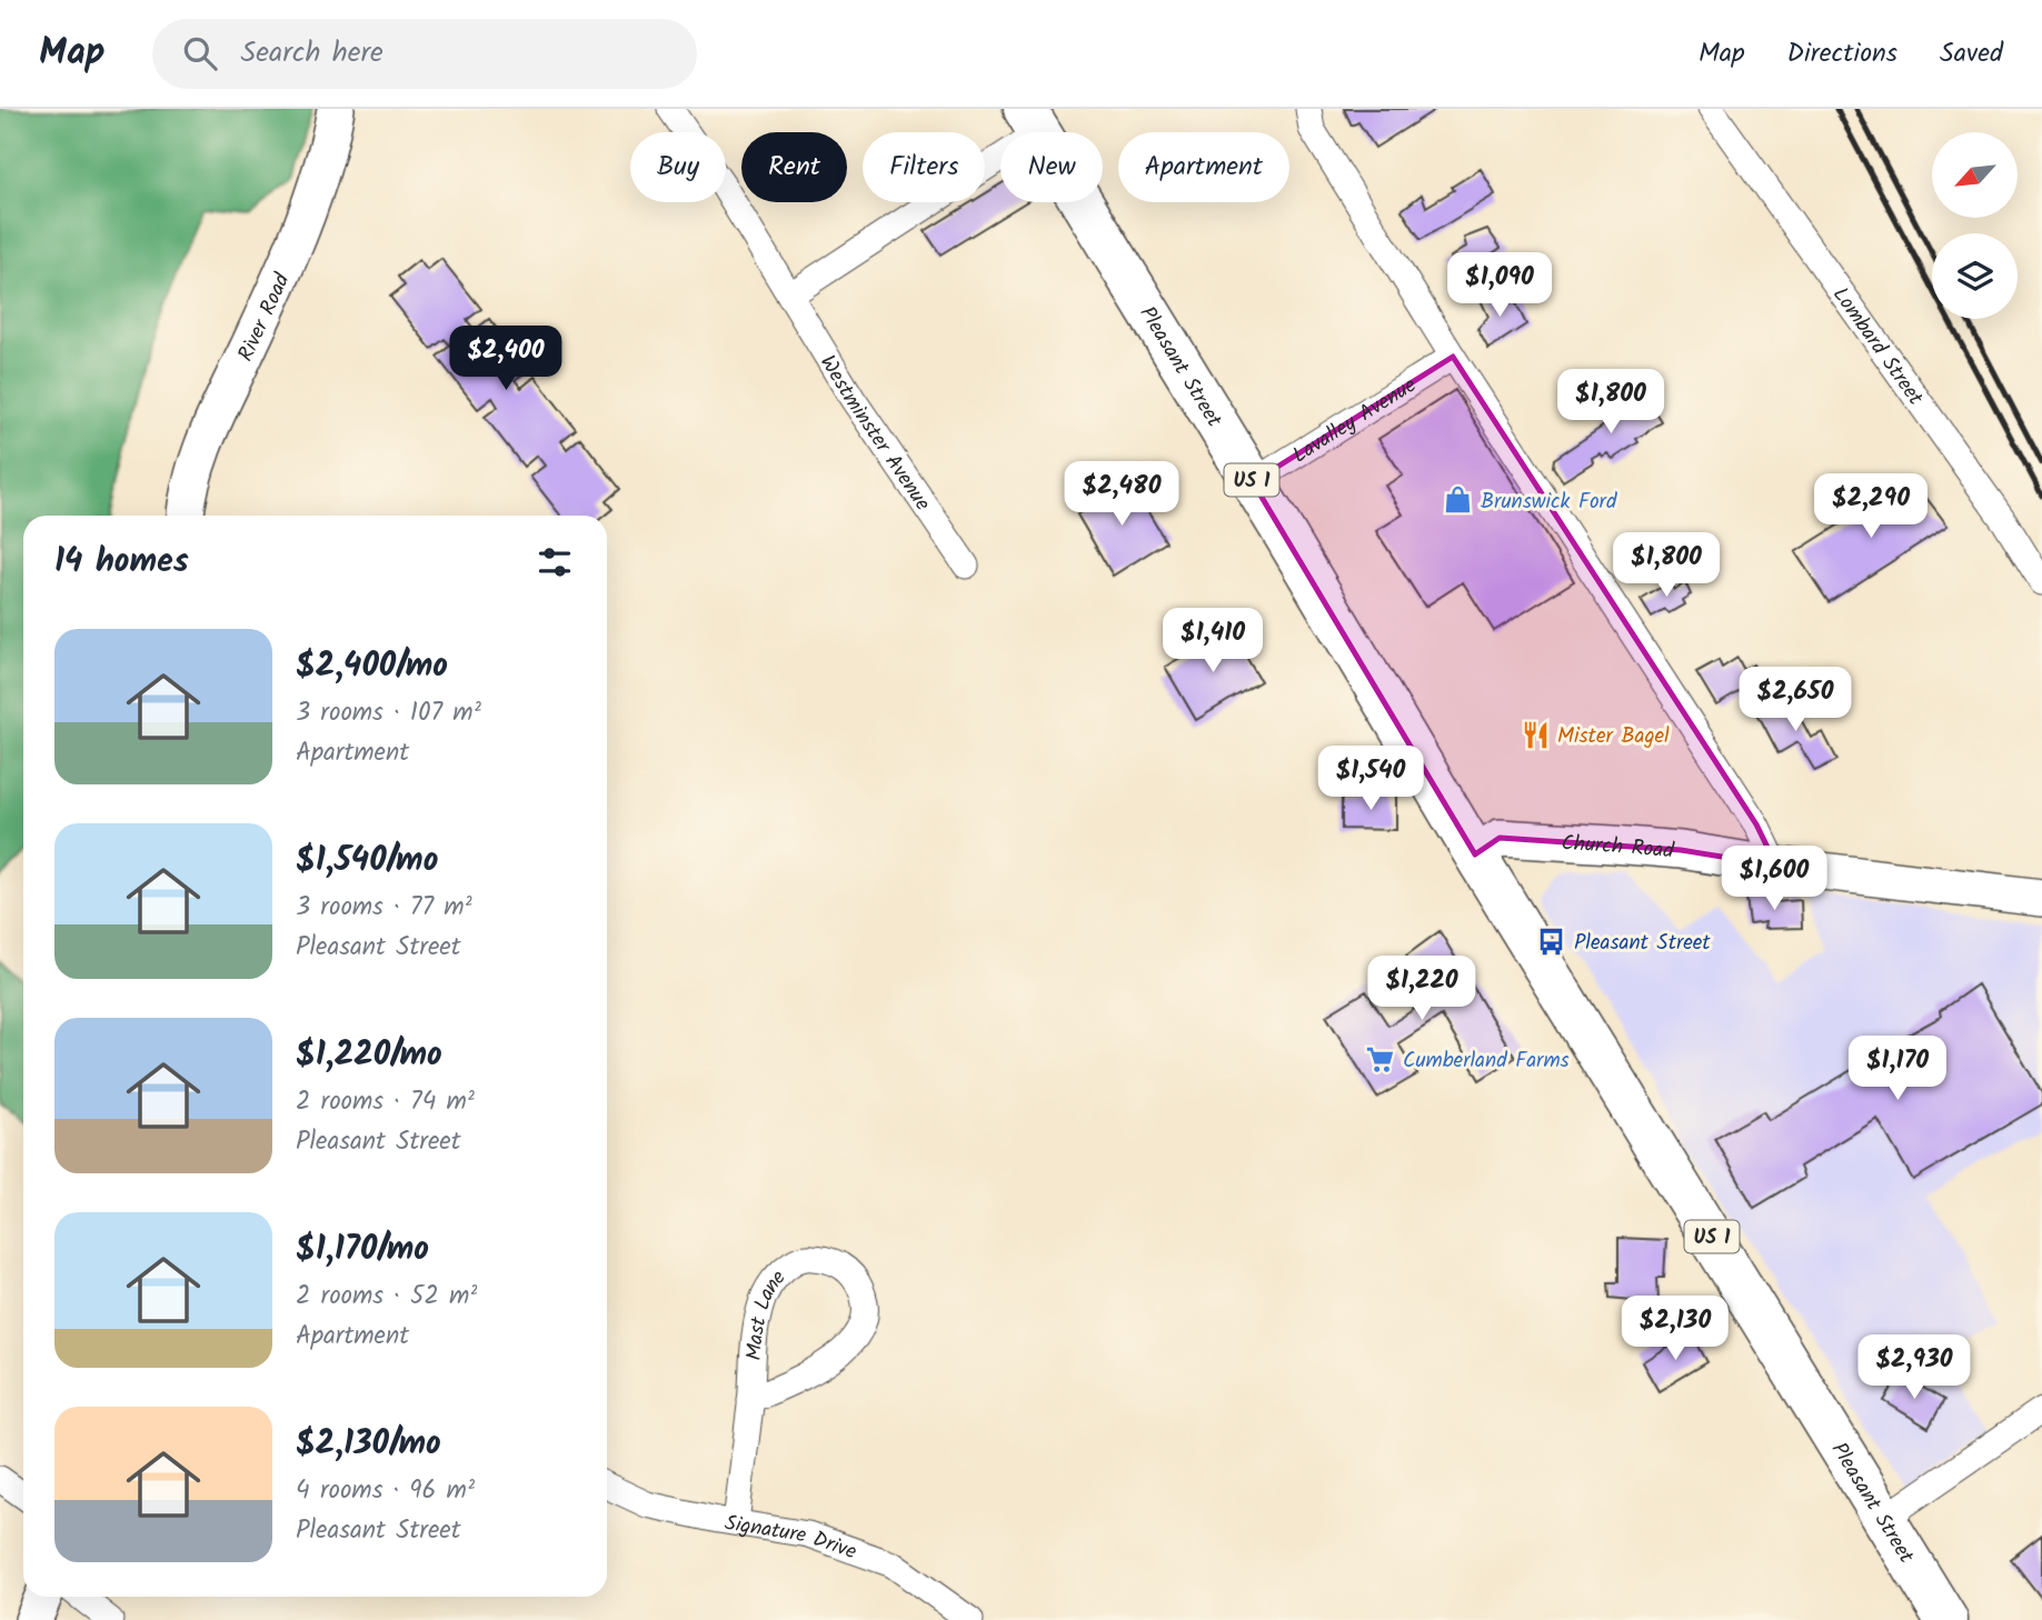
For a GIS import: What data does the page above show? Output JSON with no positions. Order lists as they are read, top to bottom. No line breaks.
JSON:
{"streets":{"highway":["Pleasant Street","US 1"],"street":["River Road","Lombard Street","Lavalley Avenue","Westminster Avenue","Church Road","Mast Lane","Signature Drive"]},"crossings":[["Pleasant Street","Lavalley Avenue"],["Pleasant Street","Church Road"],["Mast Lane","Signature Drive"]],"places":{"shop":["Brunswick Ford"],"restaurant":["Mister Bagel"],"bus stop":["Pleasant Street"],"supermarket":["Cumberland Farms"]},"north":"bottom left","page":{"header":"Map","search":"Search here","nav":["Map","Directions","Saved"],"chip":["Buy","Rent","Filters","New","Apartment"],"price":["$1,090","$2,400","$1,800","$2,480","$2,290","$1,800","$1,410","$2,650","$1,540","$1,600","$1,220","$1,170","$2,130","$2,930"],"heading":"14 homes","list":[{"name":"$2,400/mo","note":"3 rooms · 107 m² · Apartment"},{"name":"$1,540/mo","note":"3 rooms · 77 m² · Pleasant Street"},{"name":"$1,220/mo","note":"2 rooms · 74 m² · Pleasant Street"},{"name":"$1,170/mo","note":"2 rooms · 52 m² · Apartment"},{"name":"$2,130/mo","note":"4 rooms · 96 m² · Pleasant Street"}]}}
